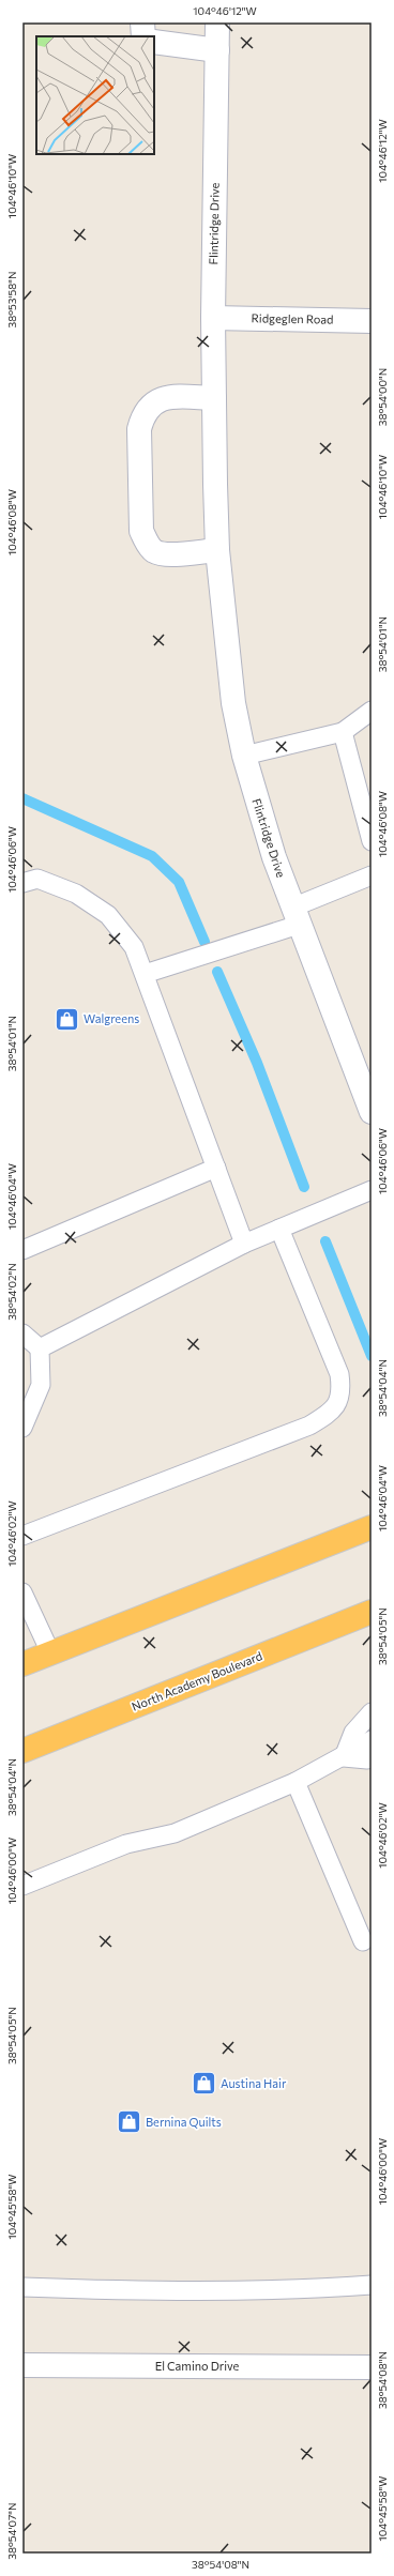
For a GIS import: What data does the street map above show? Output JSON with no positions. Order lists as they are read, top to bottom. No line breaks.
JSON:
{"streets":{"highway":["North Academy Boulevard"],"street":["Flintridge Drive","Ridgeglen Road","El Camino Drive"]},"crossings":[["Flintridge Drive","Ridgeglen Road"]],"places":{"shop":["Walgreens","Austina Hair","Bernina Quilts"]},"coordinates":["104°46'12\"W","104°46'10\"W","38°53'58\"N","38°54'00\"N","104°46'08\"W","38°54'01\"N","104°46'06\"W","104°46'04\"W","38°54'02\"N","38°54'04\"N","104°46'02\"W","38°54'05\"N","104°46'00\"W","104°45'58\"W","38°54'08\"N","38°54'07\"N"]}
